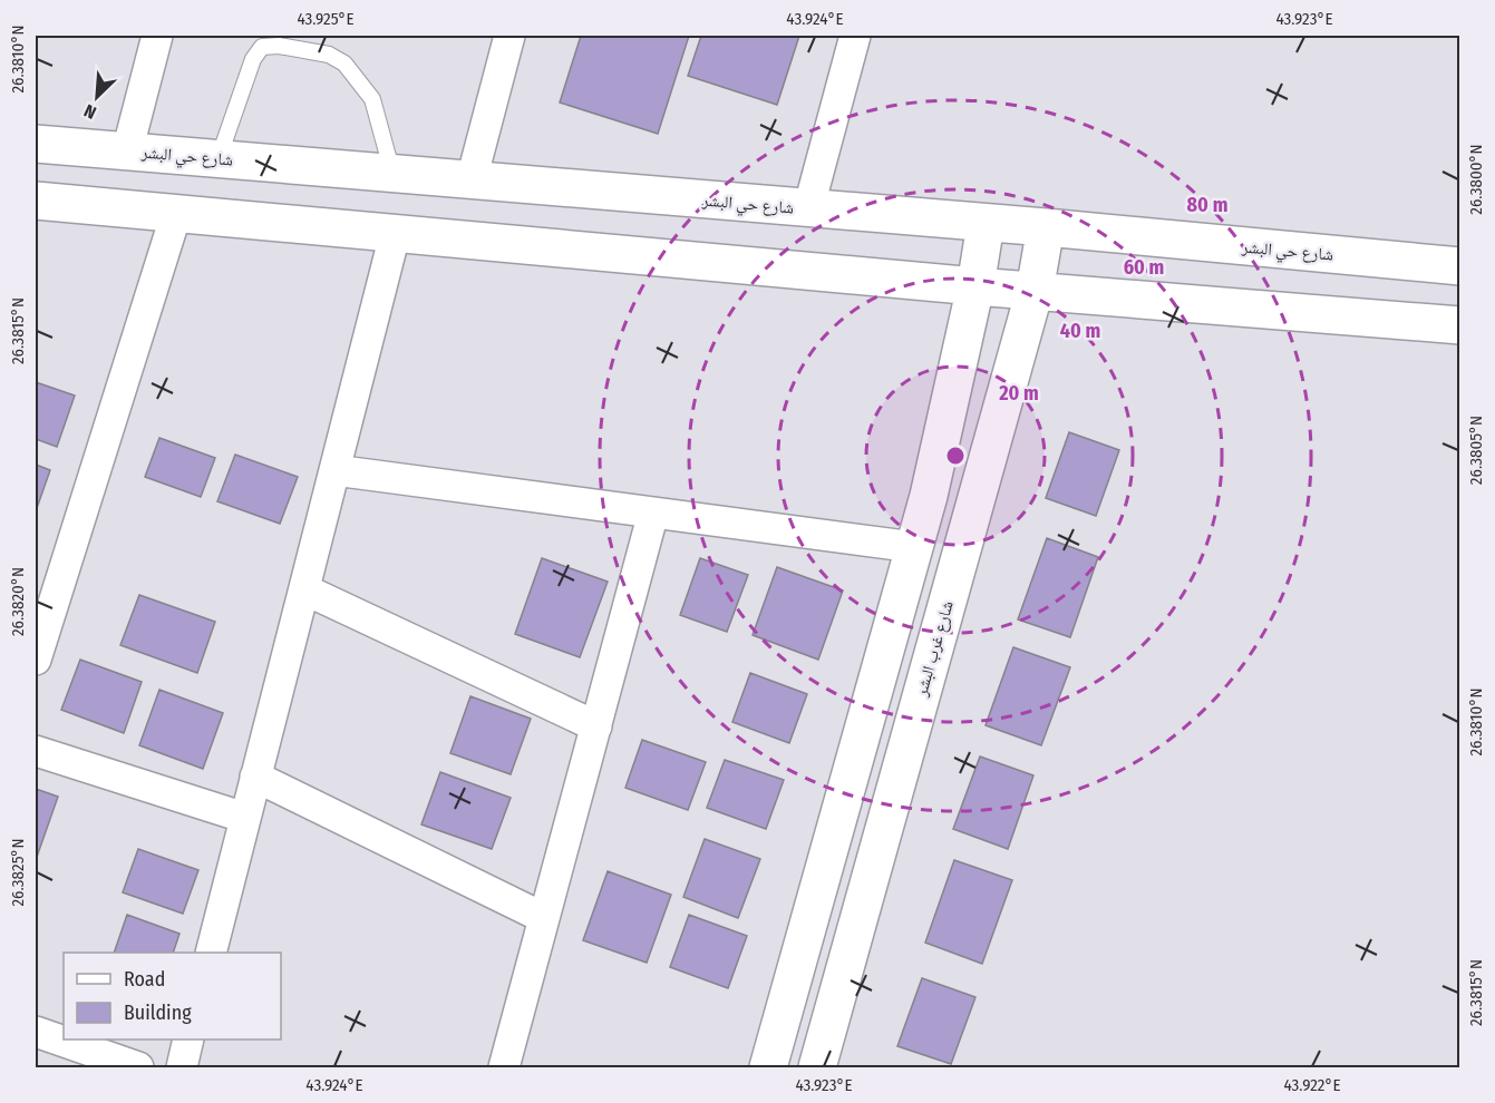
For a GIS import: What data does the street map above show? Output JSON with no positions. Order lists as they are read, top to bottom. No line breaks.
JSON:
{"streets":{"street":["شارع حي البشر","شارع غرب البشر"]},"crossings":[["شارع حي البشر","شارع غرب البشر"]],"legend":["Road","Building"],"north":"bottom left","coordinates":["43.925°E","43.924°E","43.923°E","26.3810°N","26.3800°N","26.3815°N","26.3805°N","26.3820°N","26.3825°N","43.922°E"],"rings":["80 m","60 m","40 m","20 m"]}
